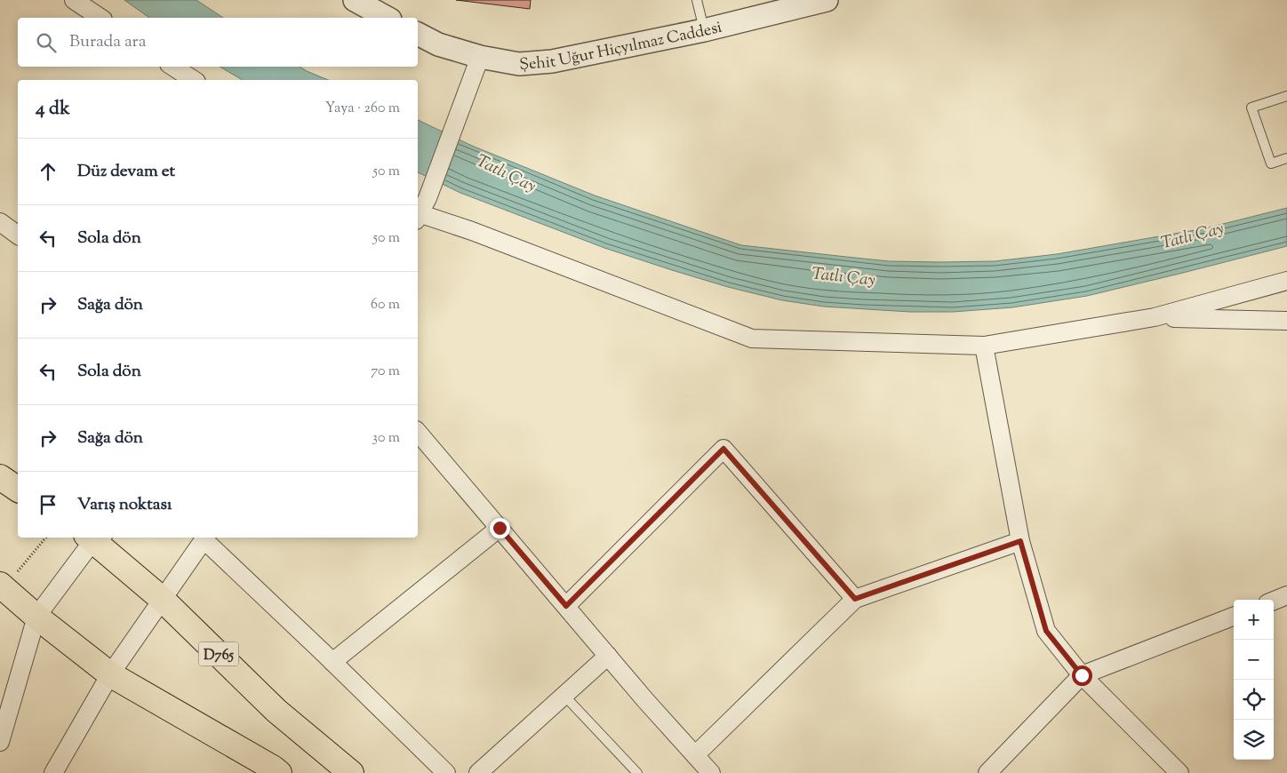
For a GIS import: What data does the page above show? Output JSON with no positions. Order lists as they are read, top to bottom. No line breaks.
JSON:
{"streets":{"highway":["D765"],"street":["Şehit Uğur Hiçyılmaz Caddesi"]},"water":["Tatlı Çay"],"page":{"search":"Burada ara","heading":["4 dk","Yaya · 260 m"],"list":[["Düz devam et","50 m"],["Sola dön","50 m"],["Sağa dön","60 m"],["Sola dön","70 m"],["Sağa dön","30 m"],"Varış noktası"],"map_buttons":["+","−"]}}
